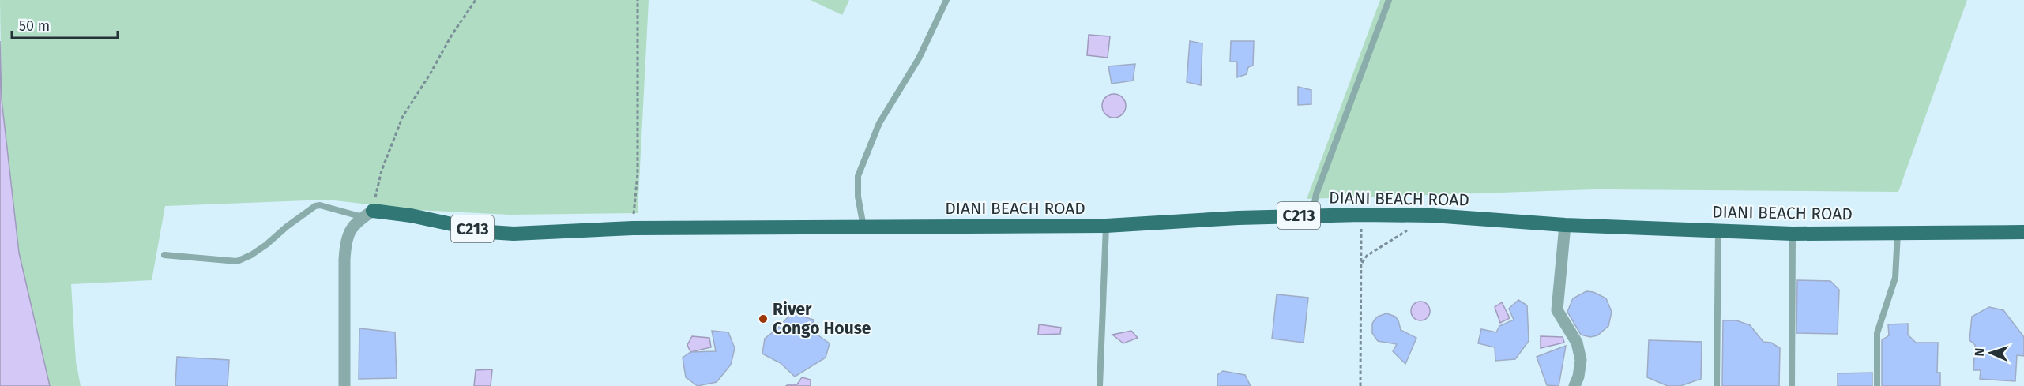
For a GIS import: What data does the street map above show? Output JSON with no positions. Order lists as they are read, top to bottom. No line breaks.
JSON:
{"streets":{"main road":["DIANI BEACH ROAD","C213"]},"places":["River Congo House"],"scale_bar":"50 m","north":"left"}
